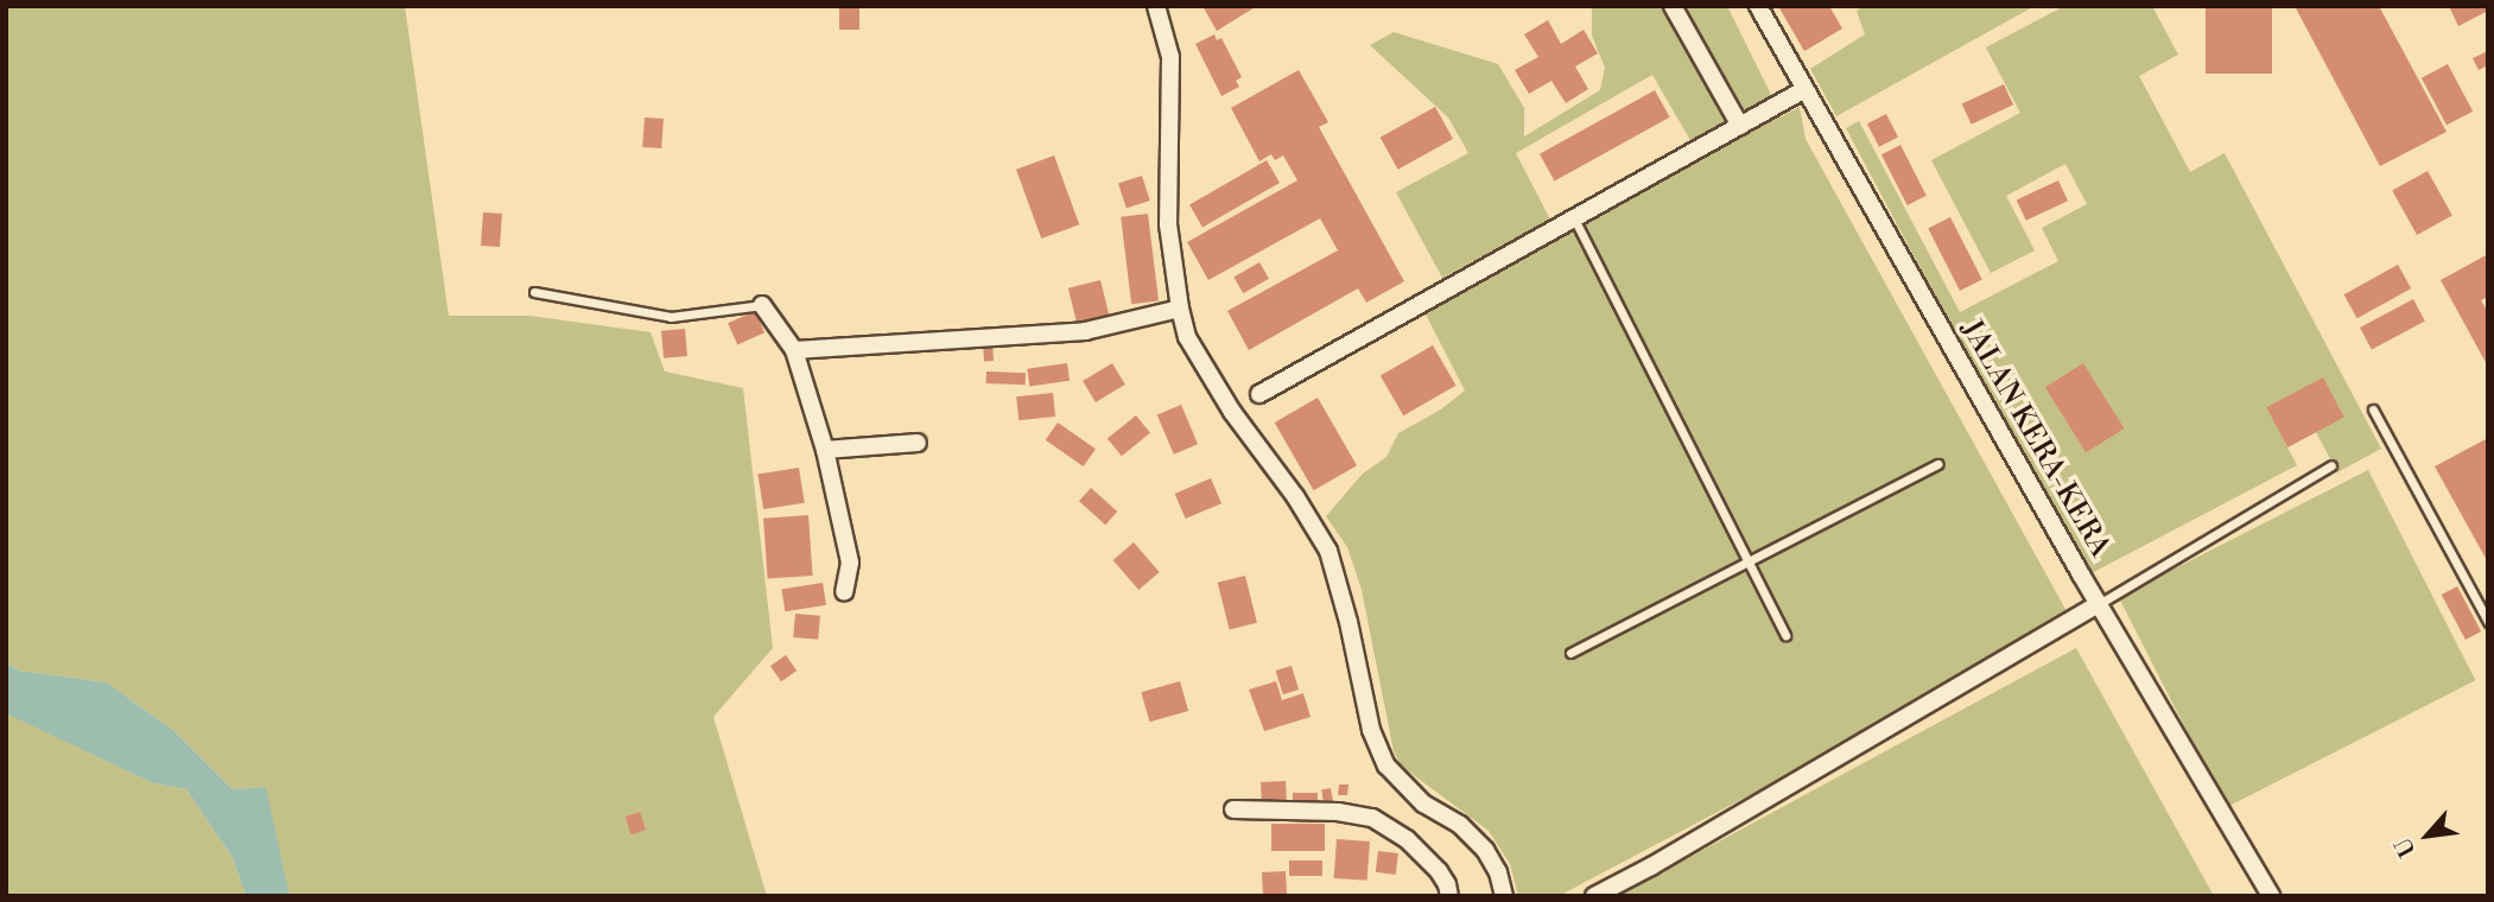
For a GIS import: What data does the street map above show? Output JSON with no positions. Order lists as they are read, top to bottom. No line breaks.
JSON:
{"streets":{"street":["JALAN KERA-KERA"]},"north":"bottom left"}
